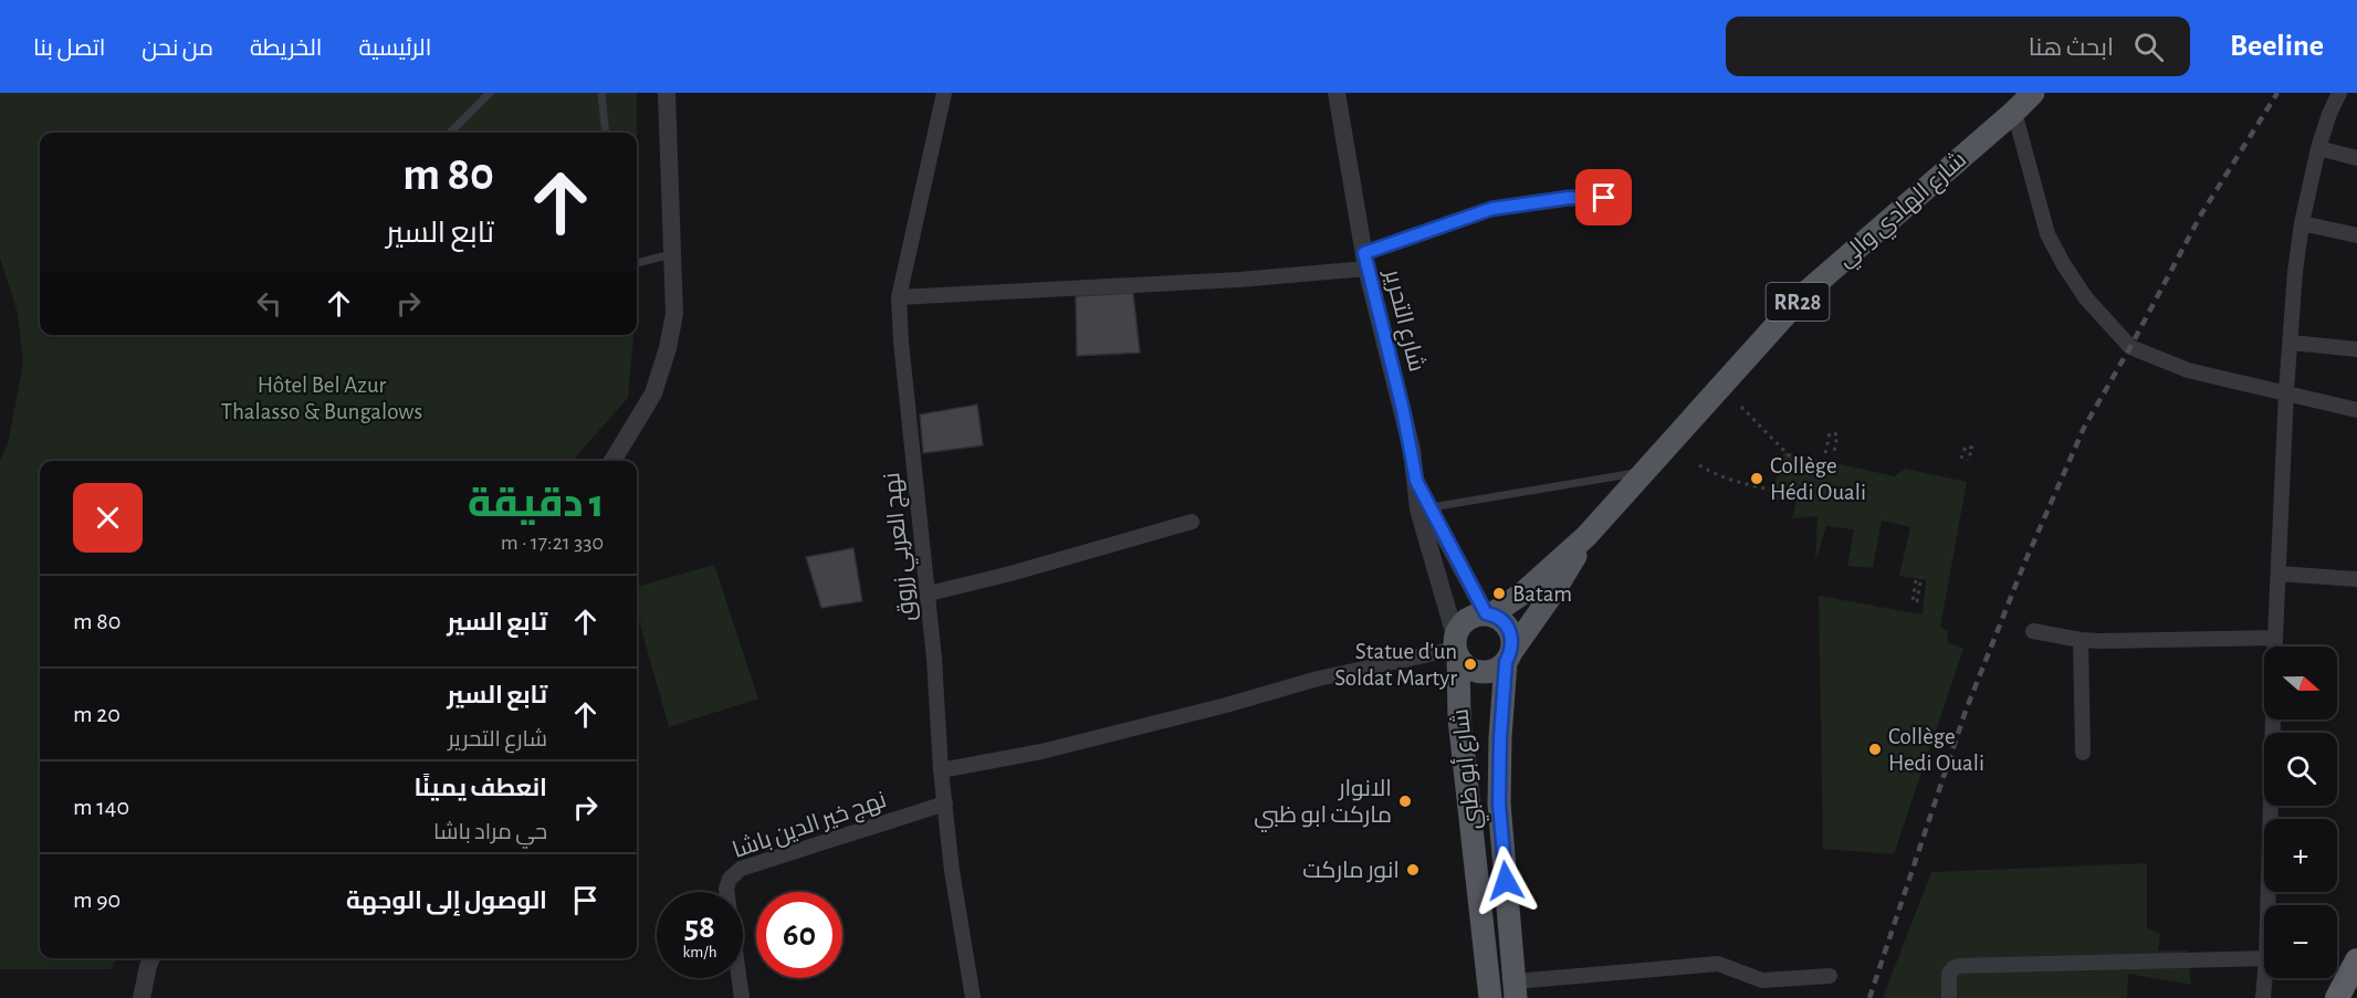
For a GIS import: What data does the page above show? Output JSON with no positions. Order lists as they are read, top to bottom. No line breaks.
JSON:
{"streets":{"main road":["شارع الهادي والي","RR28","شارع أبو ظبي"],"street":["شارع التحرير","نهج العربي زروق","نهج خير الدين باشا"]},"crossings":[["شارع الهادي والي","RR28"],["شارع الهادي والي","شارع التحرير"],["شارع الهادي والي","شارع أبو ظبي"],["RR28","شارع التحرير"],["RR28","شارع أبو ظبي"],["شارع التحرير","شارع أبو ظبي"],["نهج العربي زروق","نهج خير الدين باشا"]],"parks":["Hôtel Bel Azur Thalasso & Bungalows"],"places":["Collège Hédi Ouali","Batam","Statue d'un Soldat Martyr","Collège Hedi Ouali","الانوار ماركت ابو ظبي","انور ماركت"],"north":"right","page":{"header":"Beeline","search":"ابحث هنا","nav":["الرئيسية","الخريطة","من نحن","اتصل بنا"],"turn":["80 m","تابع السير"],"heading":["1 دقيقة","330 m · 17:21"],"list":[{"name":"تابع السير","value":"80 m"},{"name":"تابع السير","note":"شارع التحرير","value":"20 m"},{"name":"انعطف يمينًا","note":"حي مراد باشا","value":"140 m"},{"name":"الوصول إلى الوجهة","value":"90 m"}],"map_buttons":["+","−"],"speed":"58 km/h","limit":"60"}}
